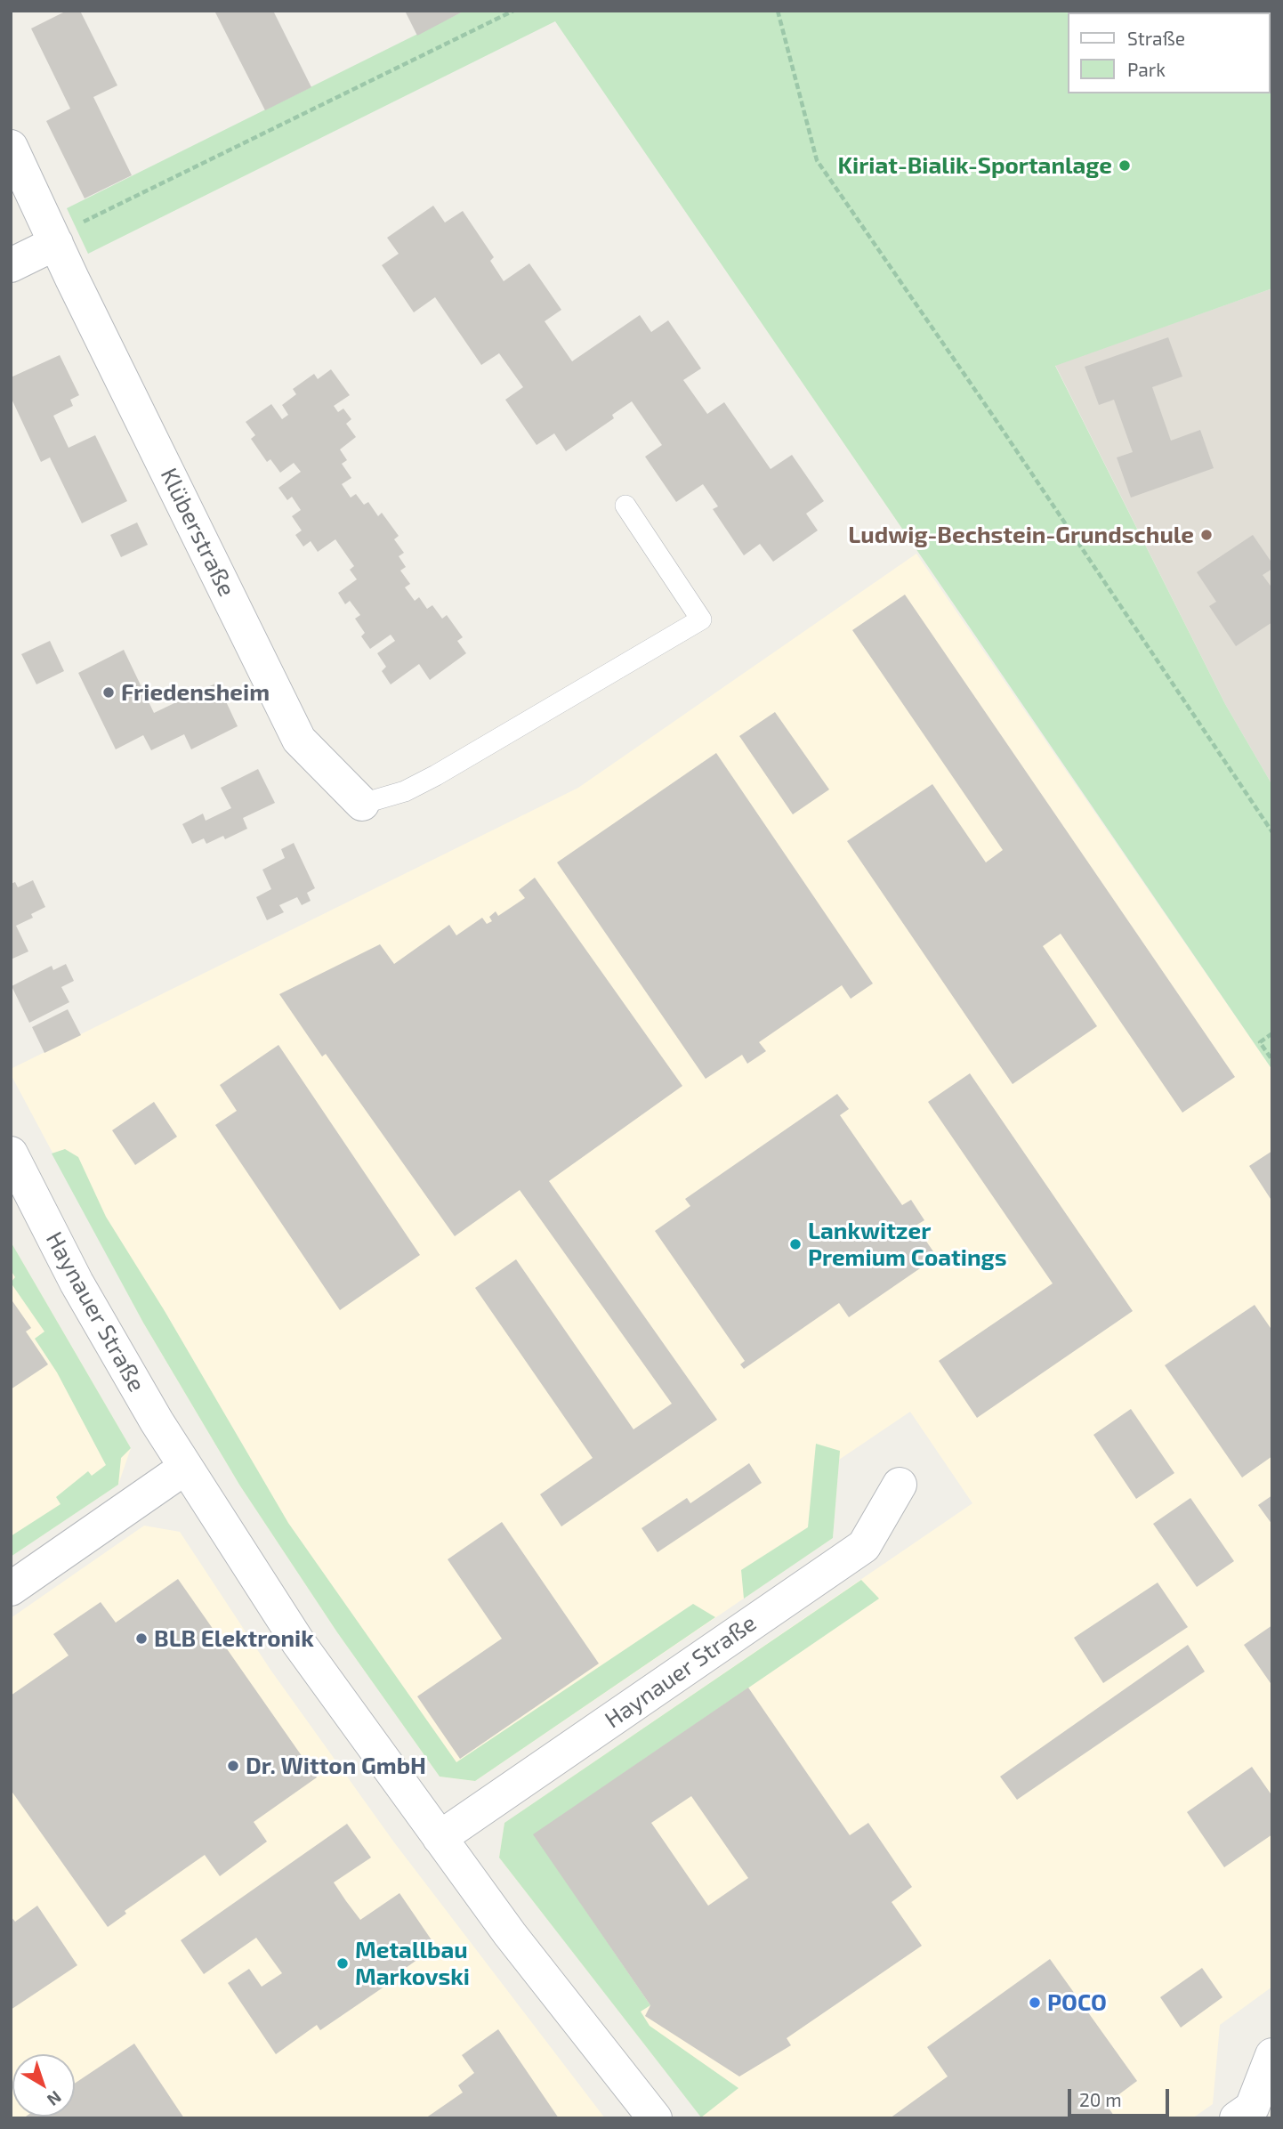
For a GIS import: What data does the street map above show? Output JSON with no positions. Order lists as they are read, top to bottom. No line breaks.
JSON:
{"streets":{"street":["Klüberstraße","Haynauer Straße"]},"places":["Kiriat-Bialik-Sportanlage","Ludwig-Bechstein-Grundschule","Friedensheim","Lankwitzer Premium Coatings","BLB Elektronik","Dr. Witton GmbH","Metallbau Markovski","POCO"],"legend":["Straße","Park"],"scale_bar":"20 m","north":"bottom right"}
